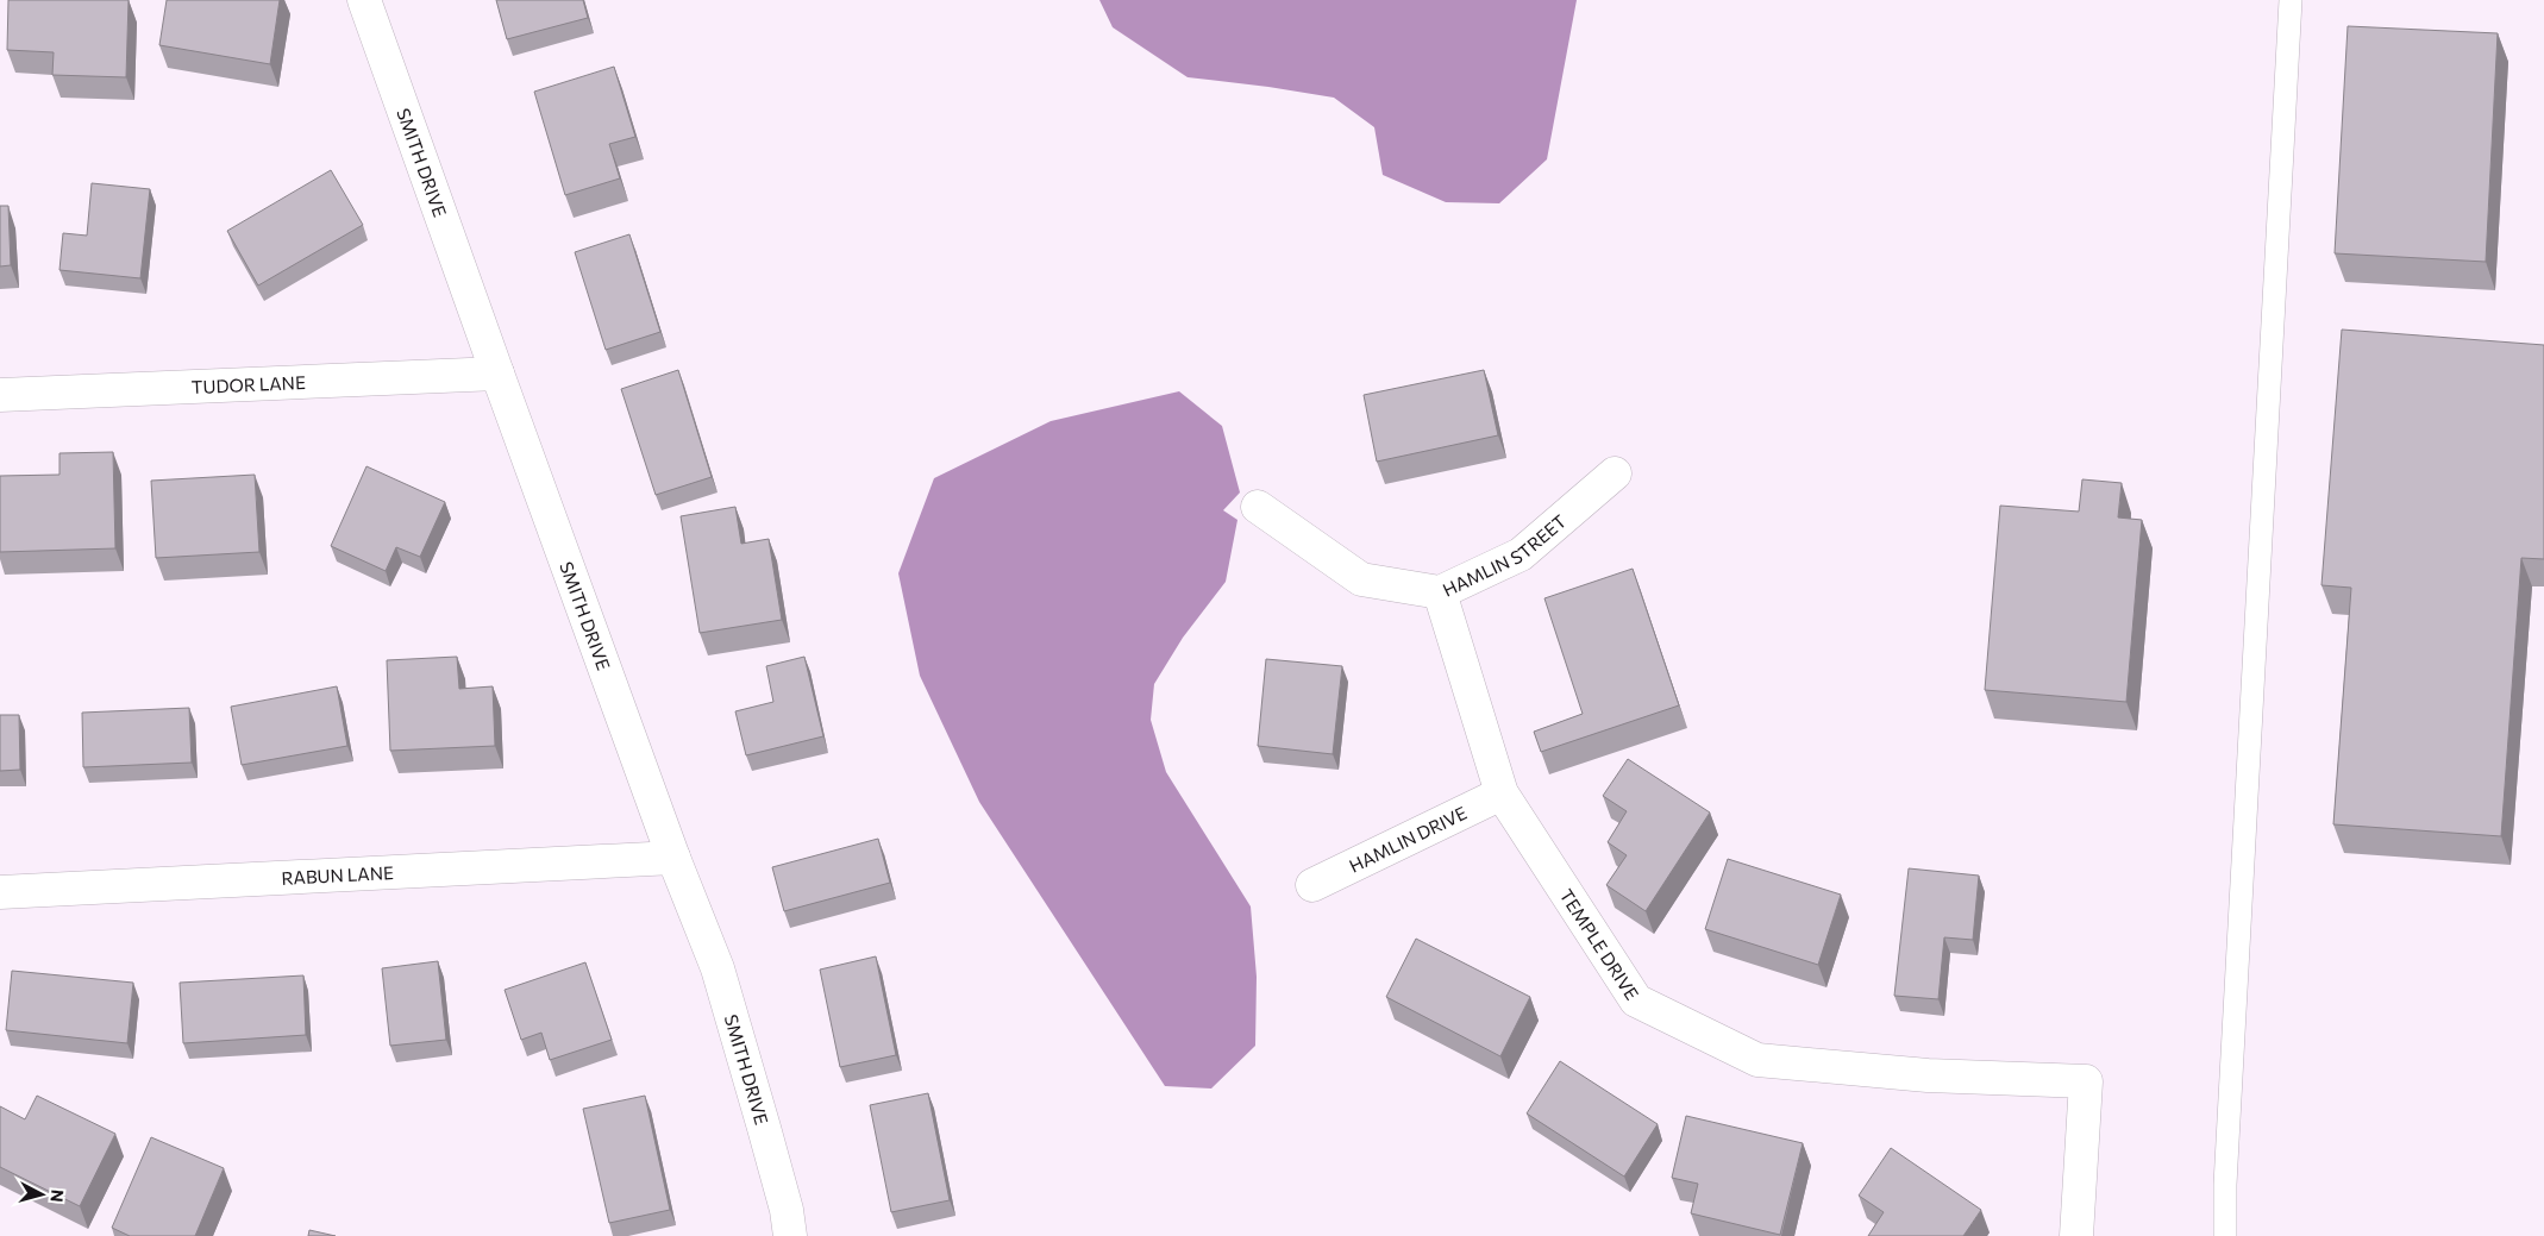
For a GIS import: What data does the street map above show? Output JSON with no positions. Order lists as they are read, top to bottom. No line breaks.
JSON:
{"streets":{"street":["SMITH DRIVE","TUDOR LANE","HAMLIN STREET","HAMLIN DRIVE","RABUN LANE","TEMPLE DRIVE"]},"crossings":[["SMITH DRIVE","TUDOR LANE"],["SMITH DRIVE","RABUN LANE"],["HAMLIN STREET","TEMPLE DRIVE"],["HAMLIN DRIVE","TEMPLE DRIVE"]],"north":"right"}
